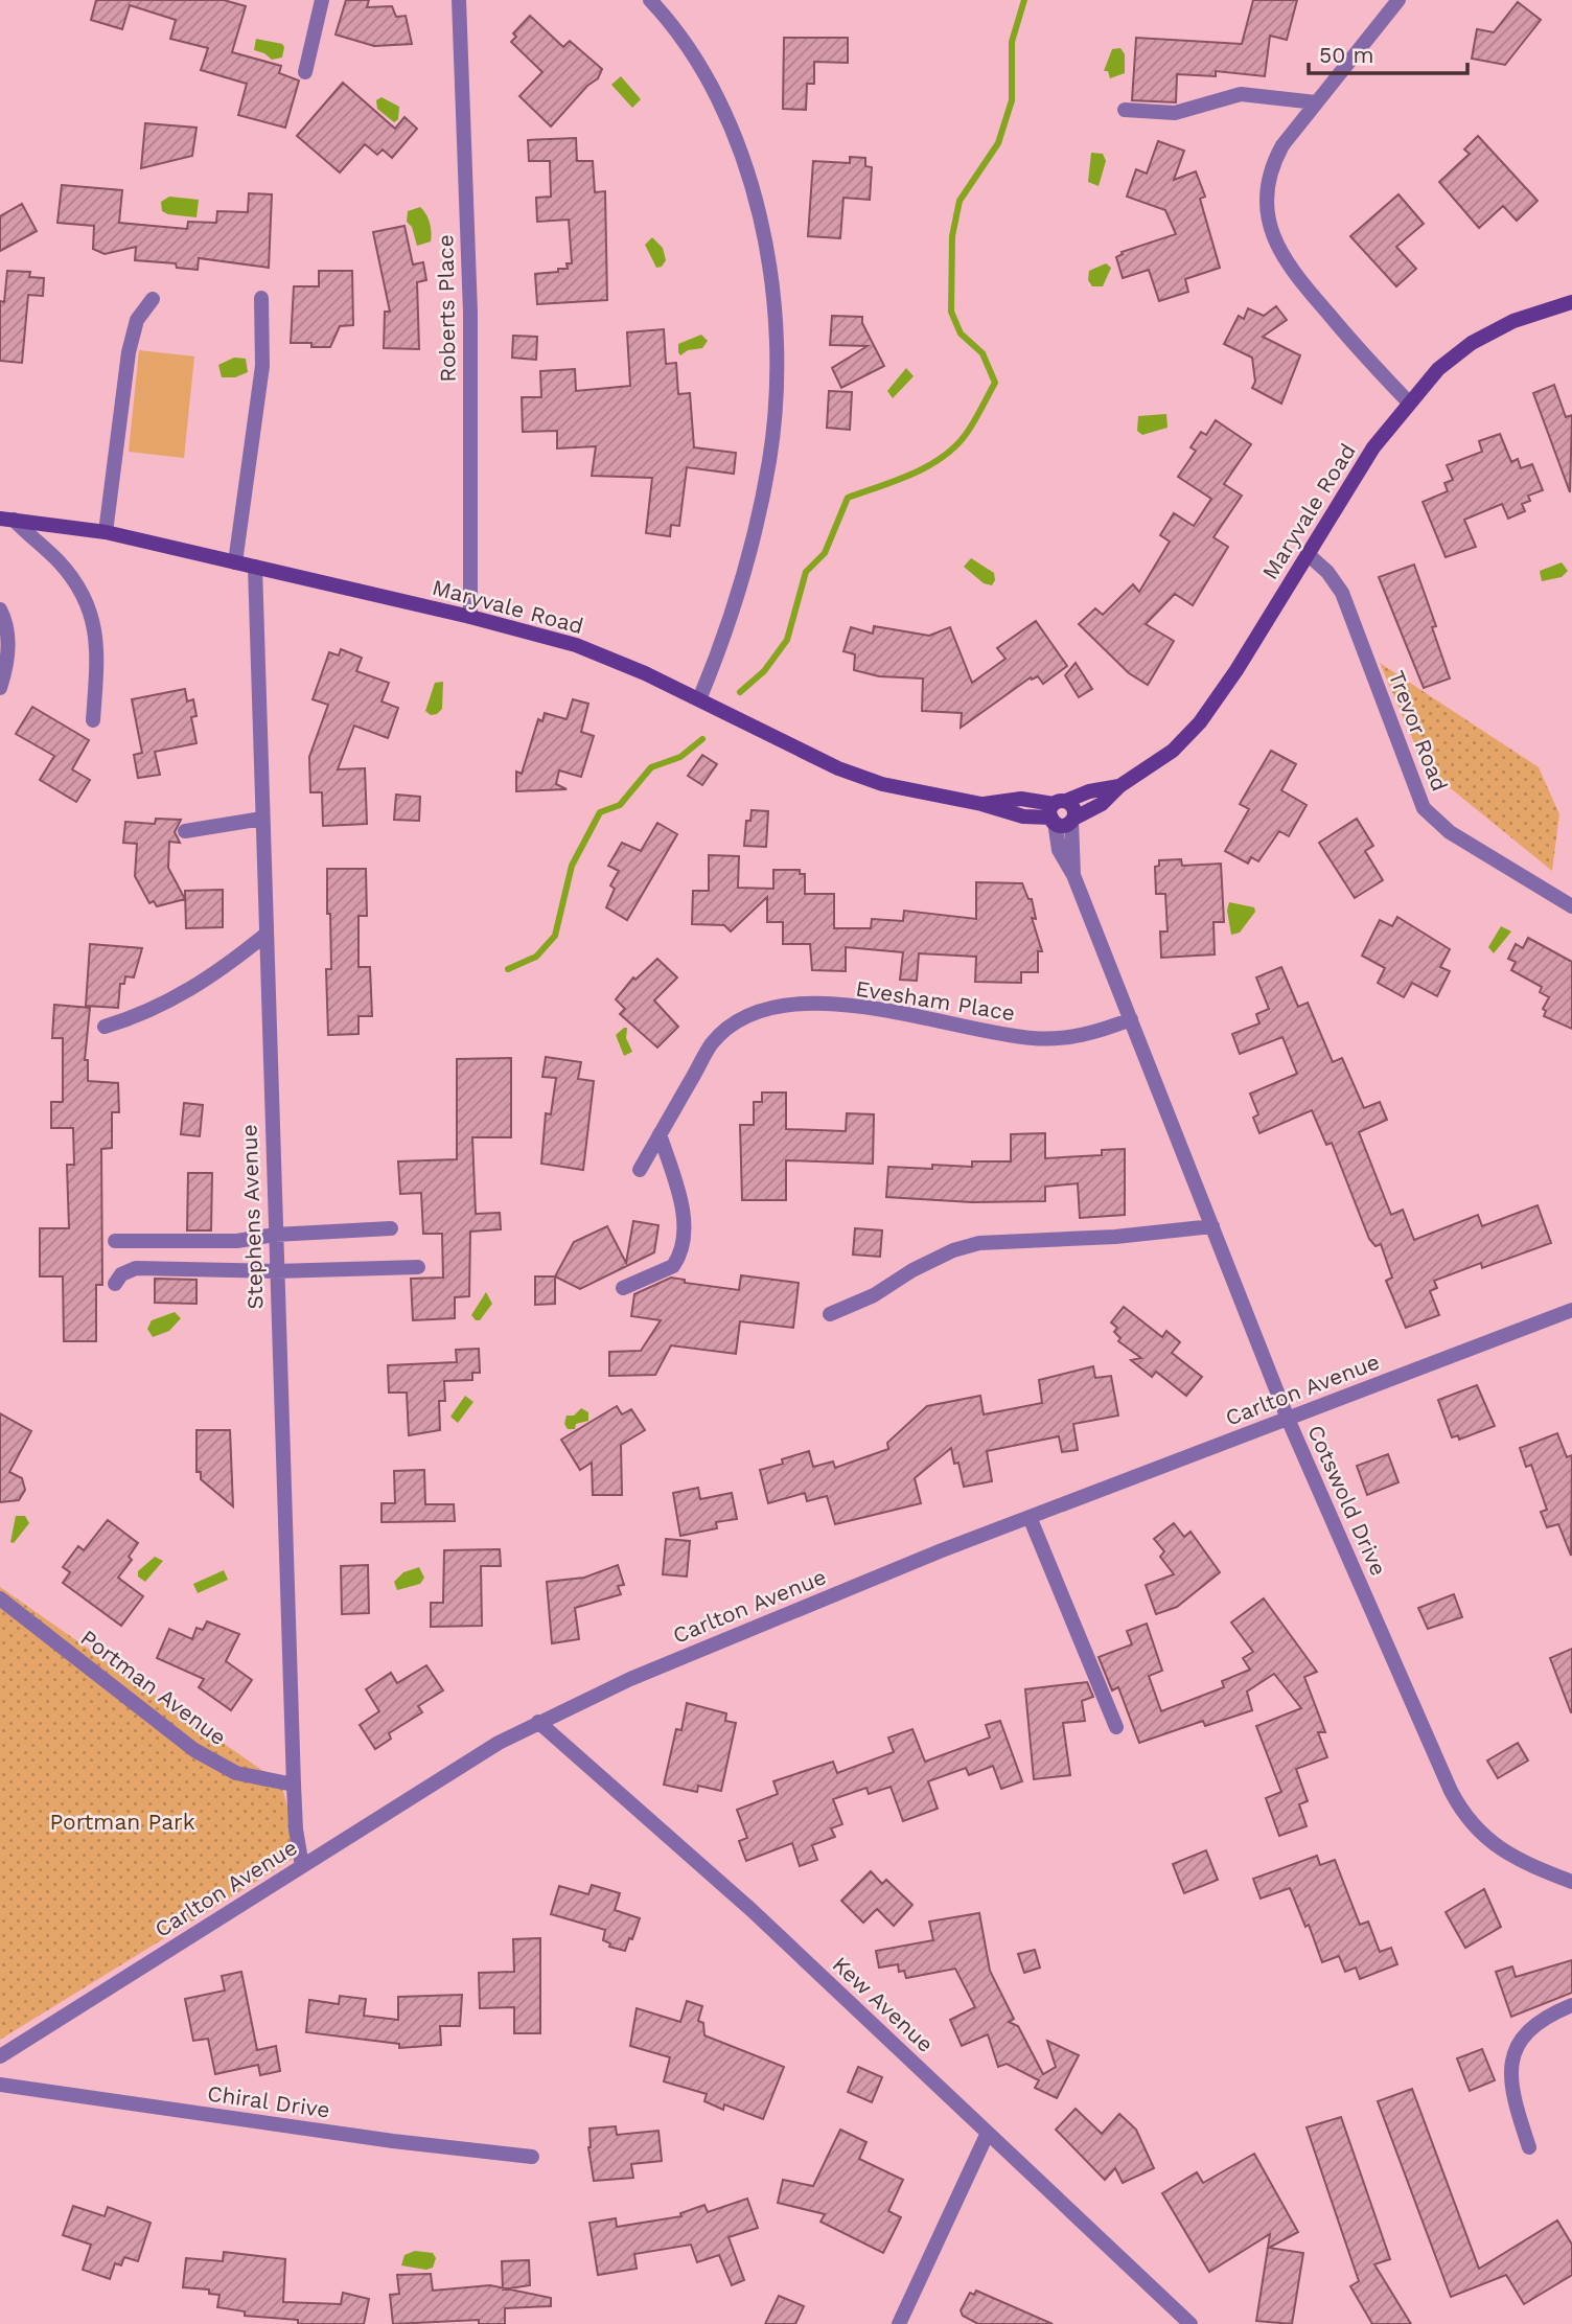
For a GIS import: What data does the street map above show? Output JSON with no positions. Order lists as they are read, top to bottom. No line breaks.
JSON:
{"streets":{"street":["Roberts Place","Maryvale Road","Trevor Road","Evesham Place","Stephens Avenue","Carlton Avenue","Cotswold Drive","Portman Avenue","Kew Avenue","Chiral Drive"]},"crossings":[["Roberts Place","Maryvale Road"],["Maryvale Road","Trevor Road"],["Maryvale Road","Stephens Avenue"],["Maryvale Road","Cotswold Drive"],["Evesham Place","Cotswold Drive"],["Stephens Avenue","Carlton Avenue"],["Stephens Avenue","Portman Avenue"],["Carlton Avenue","Cotswold Drive"],["Carlton Avenue","Kew Avenue"]],"parks":["Portman Park"],"scale_bar":"50 m"}
